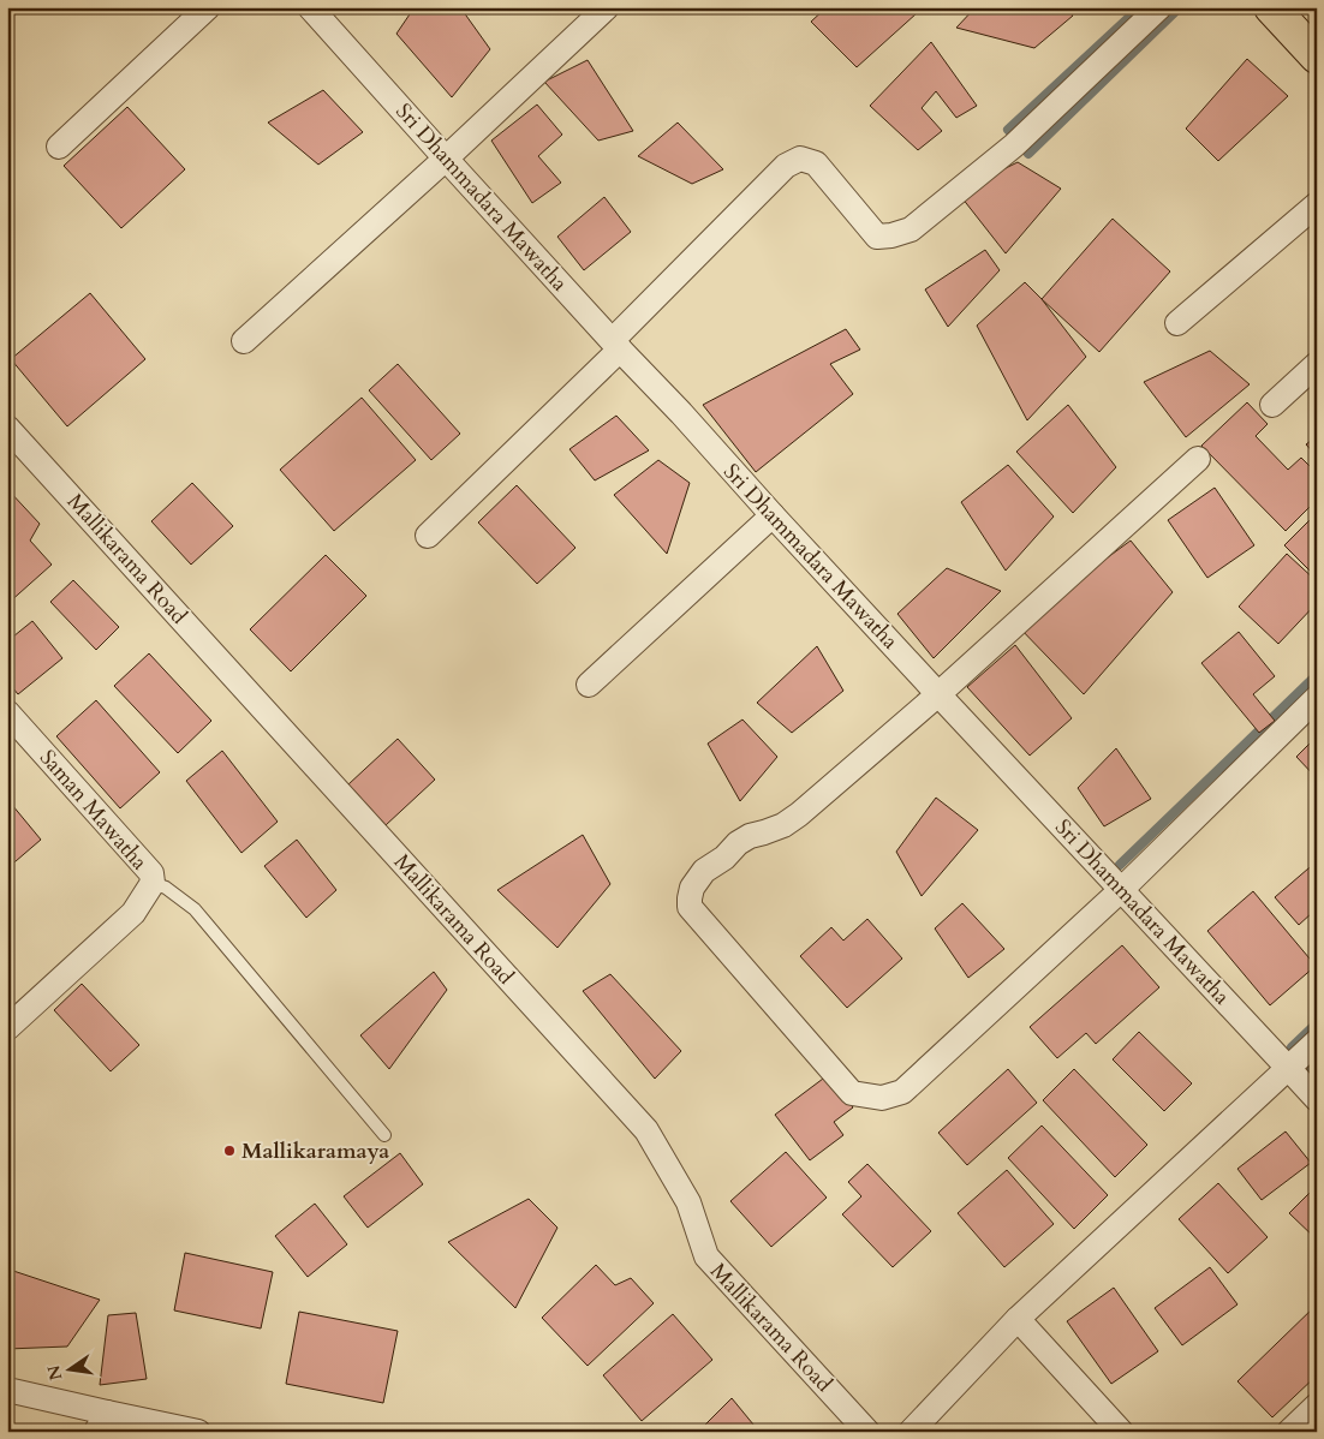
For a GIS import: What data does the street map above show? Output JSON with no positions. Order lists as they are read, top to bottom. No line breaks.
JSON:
{"streets":{"street":["Sri Dhammadara Mawatha","Mallikarama Road","Saman Mawatha"]},"places":["Mallikaramaya"],"north":"left"}
